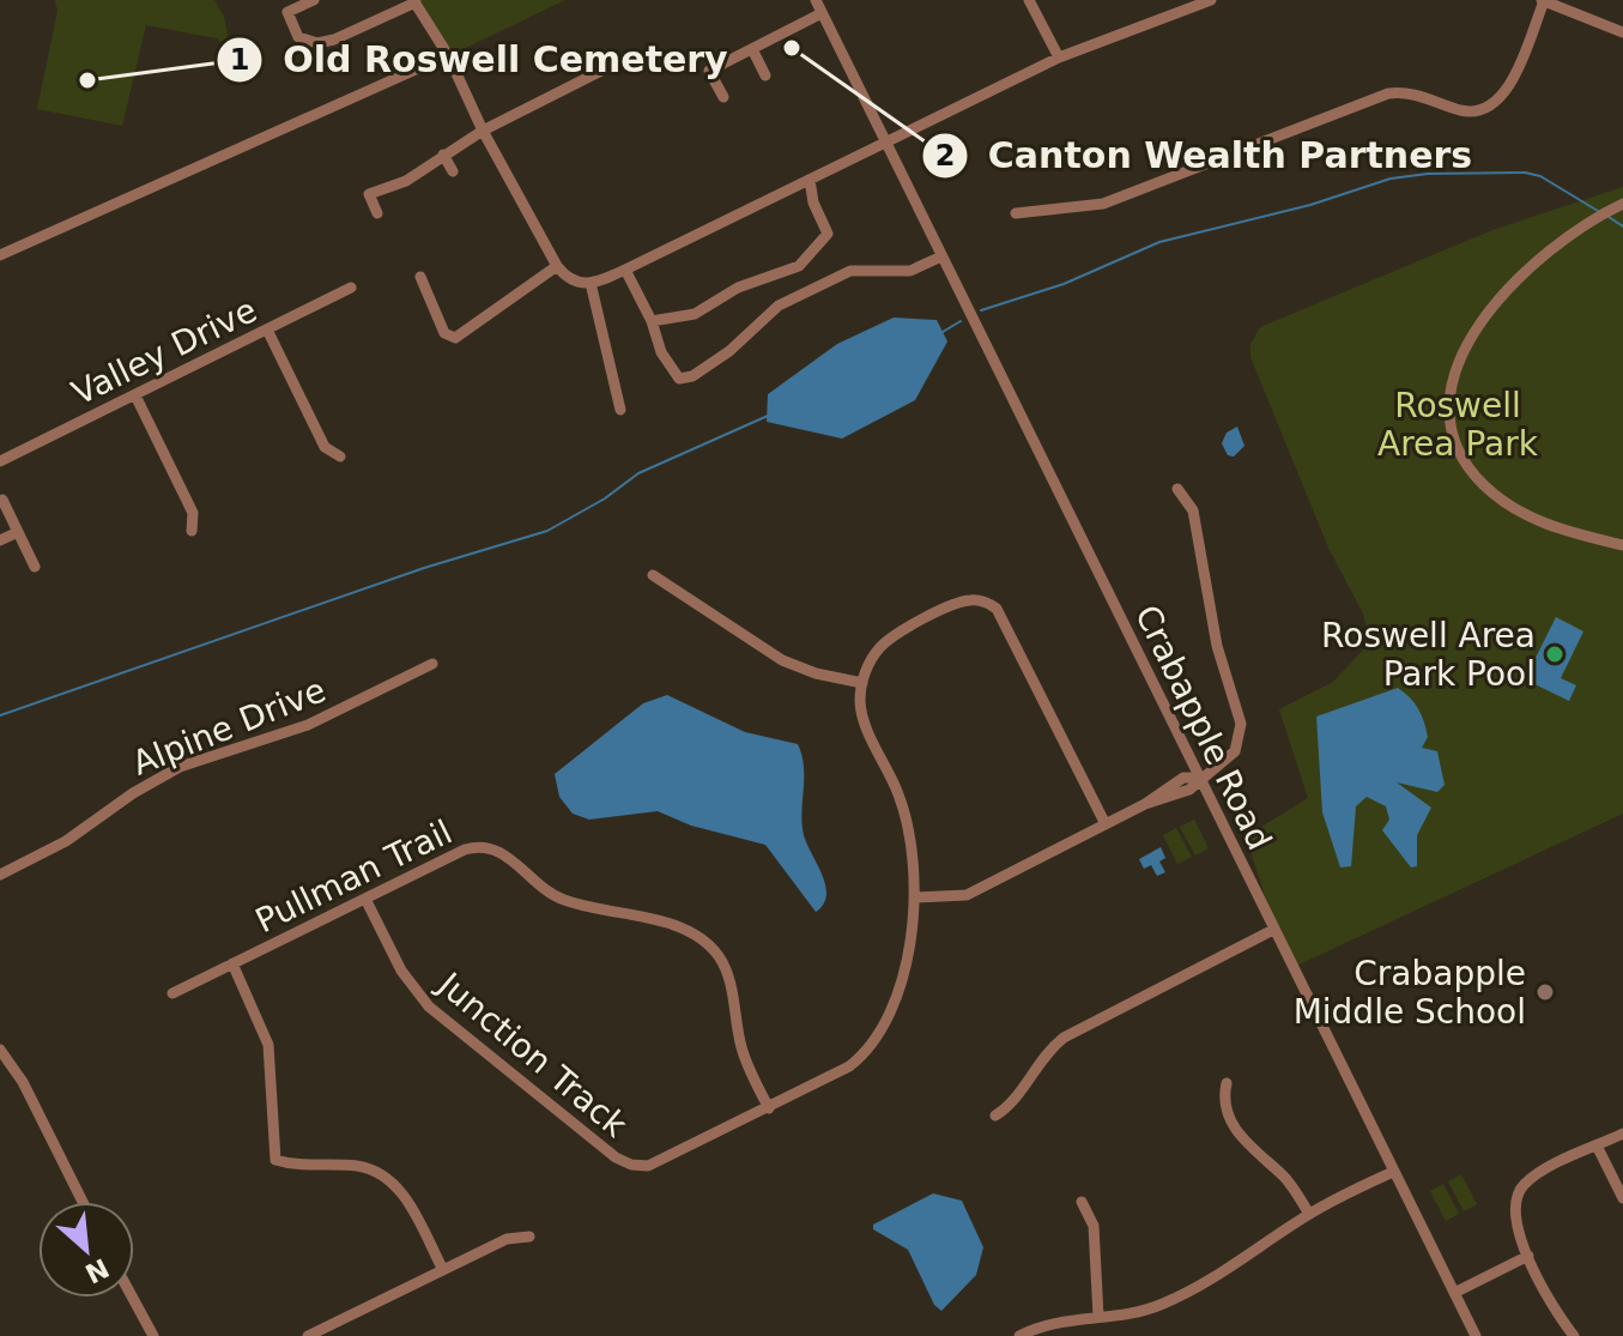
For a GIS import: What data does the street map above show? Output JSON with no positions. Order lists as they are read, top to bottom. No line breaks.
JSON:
{"streets":{"street":["Valley Drive","Alpine Drive","Crabapple Road","Pullman Trail","Junction Track"]},"crossings":[["Pullman Trail","Junction Track"]],"parks":["Roswell Area Park"],"places":["Canton Wealth Partners","Old Roswell Cemetery","Roswell Area Park Pool","Crabapple Middle School"],"north":"bottom right"}
